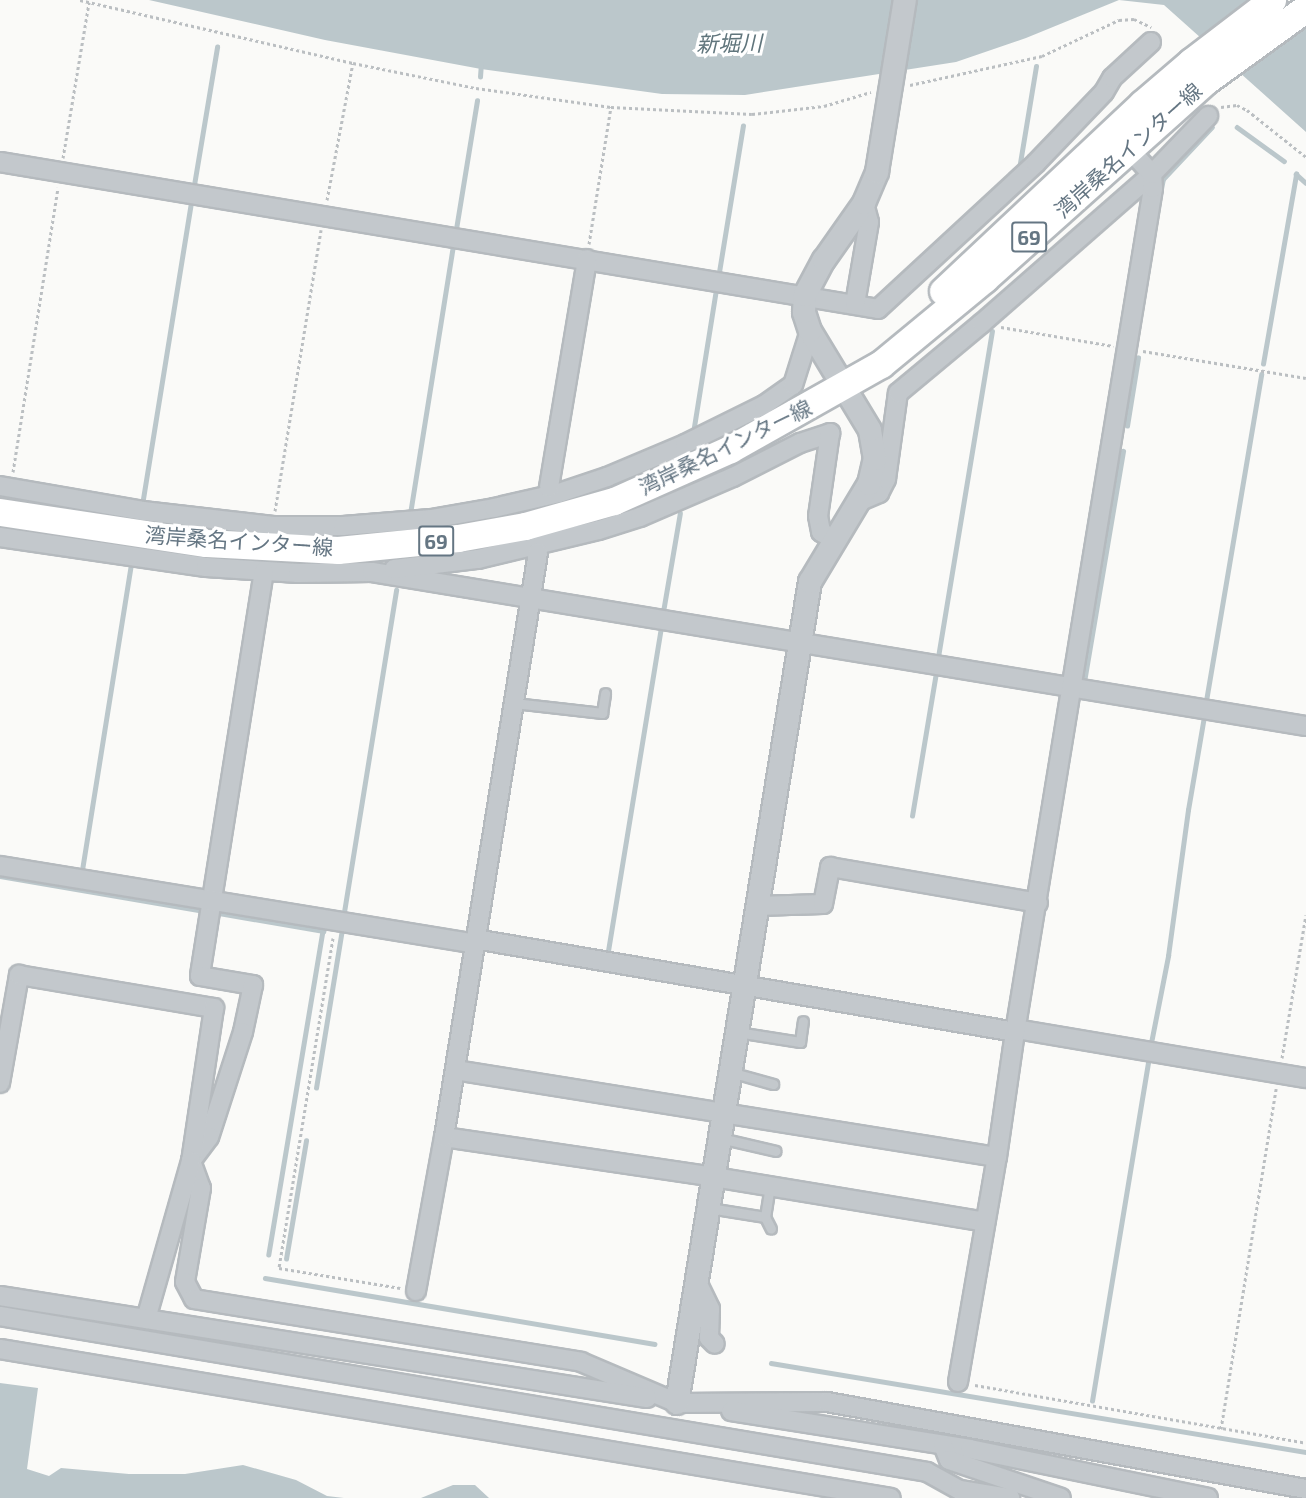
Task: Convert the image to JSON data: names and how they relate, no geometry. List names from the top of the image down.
{
  "streets": {
    "main road": ["湾岸桑名インター線", "69"]
  },
  "water": ["新堀川"]
}
